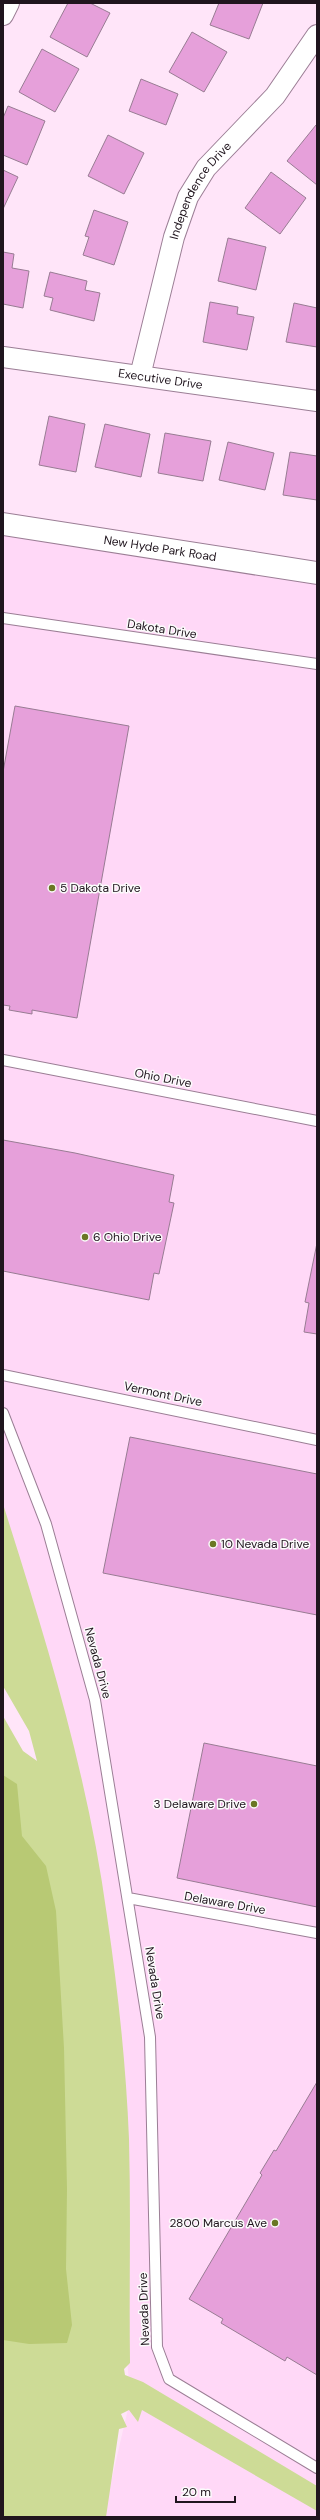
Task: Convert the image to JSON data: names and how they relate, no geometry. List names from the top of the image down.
{
  "streets": {
    "main road": ["New Hyde Park Road"],
    "street": ["Independence Drive", "Executive Drive"],
    "lane": [
      "Dakota Drive",
      "Ohio Drive",
      "Vermont Drive",
      "Nevada Drive",
      "Delaware Drive"
    ]
  },
  "crossings": [
    ["Independence Drive", "Executive Drive"],
    ["Nevada Drive", "Delaware Drive"]
  ],
  "places": [
    "5 Dakota Drive",
    "6 Ohio Drive",
    "10 Nevada Drive",
    "3 Delaware Drive",
    "2800 Marcus Ave"
  ],
  "scale_bar": "20 m"
}
